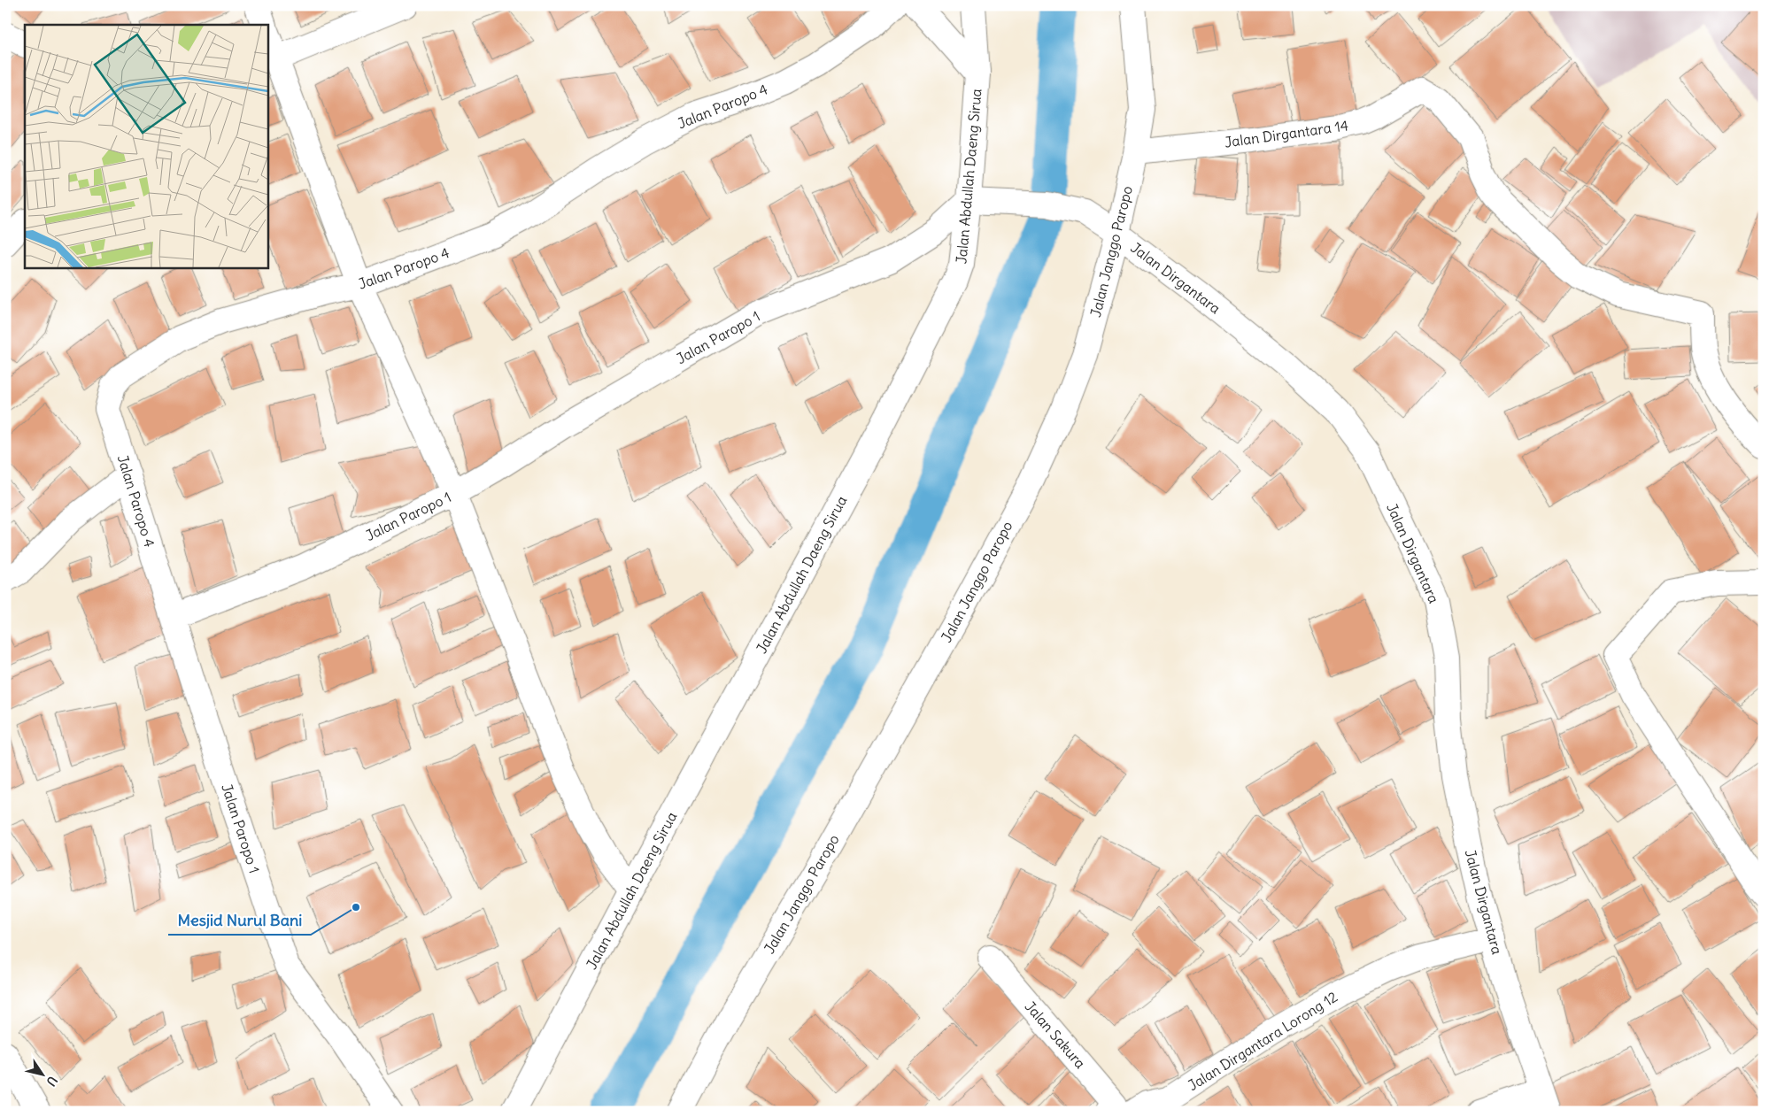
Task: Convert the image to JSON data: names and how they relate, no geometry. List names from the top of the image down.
{
  "streets": {
    "street": [
      "Jalan Paropo 4",
      "Jalan Dirgantara 14",
      "Jalan Abdullah Daeng Sirua",
      "Jalan Janggo Paropo",
      "Jalan Dirgantara",
      "Jalan Paropo 1",
      "Jalan Sakura",
      "Jalan Dirgantara Lorong 12"
    ]
  },
  "crossings": [
    ["Jalan Paropo 4", "Jalan Paropo 1"],
    ["Jalan Dirgantara 14", "Jalan Janggo Paropo"],
    ["Jalan Abdullah Daeng Sirua", "Jalan Paropo 1"],
    ["Jalan Janggo Paropo", "Jalan Dirgantara"],
    ["Jalan Dirgantara", "Jalan Dirgantara Lorong 12"],
    ["Jalan Sakura", "Jalan Dirgantara Lorong 12"]
  ],
  "places": ["Mesjid Nurul Bani"],
  "north": "bottom right"
}
